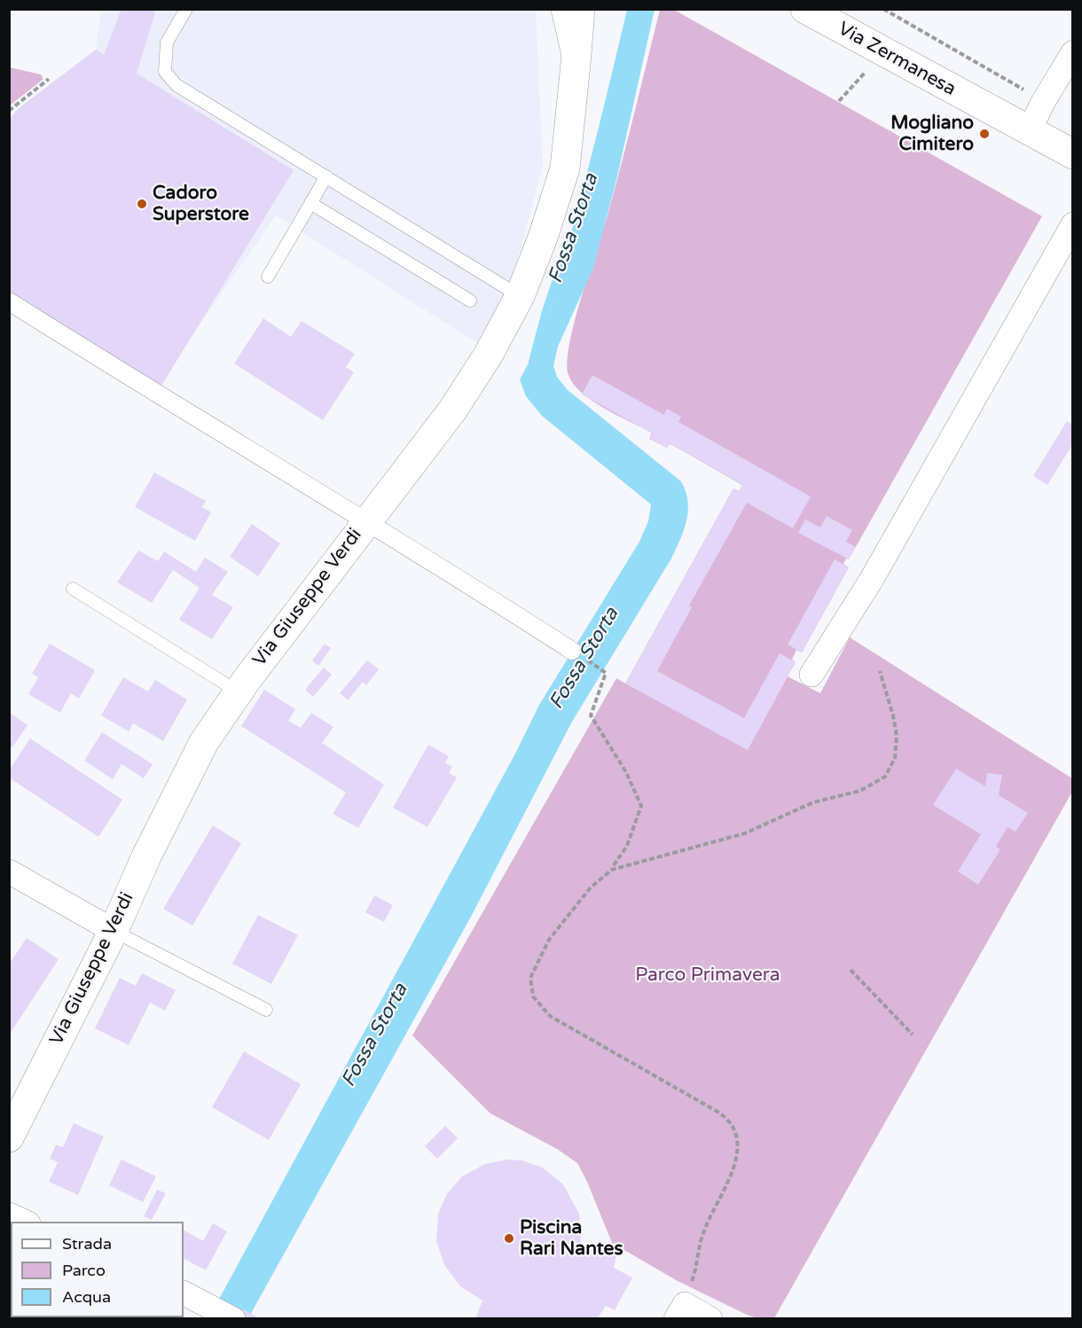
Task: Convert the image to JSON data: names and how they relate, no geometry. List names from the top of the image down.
{
  "streets": {
    "street": ["Via Zermanesa", "Via Giuseppe Verdi"]
  },
  "water": ["Fossa Storta"],
  "parks": ["Parco Primavera"],
  "places": ["Mogliano Cimitero", "Cadoro Superstore", "Piscina Rari Nantes"],
  "legend": ["Strada", "Parco", "Acqua"]
}
